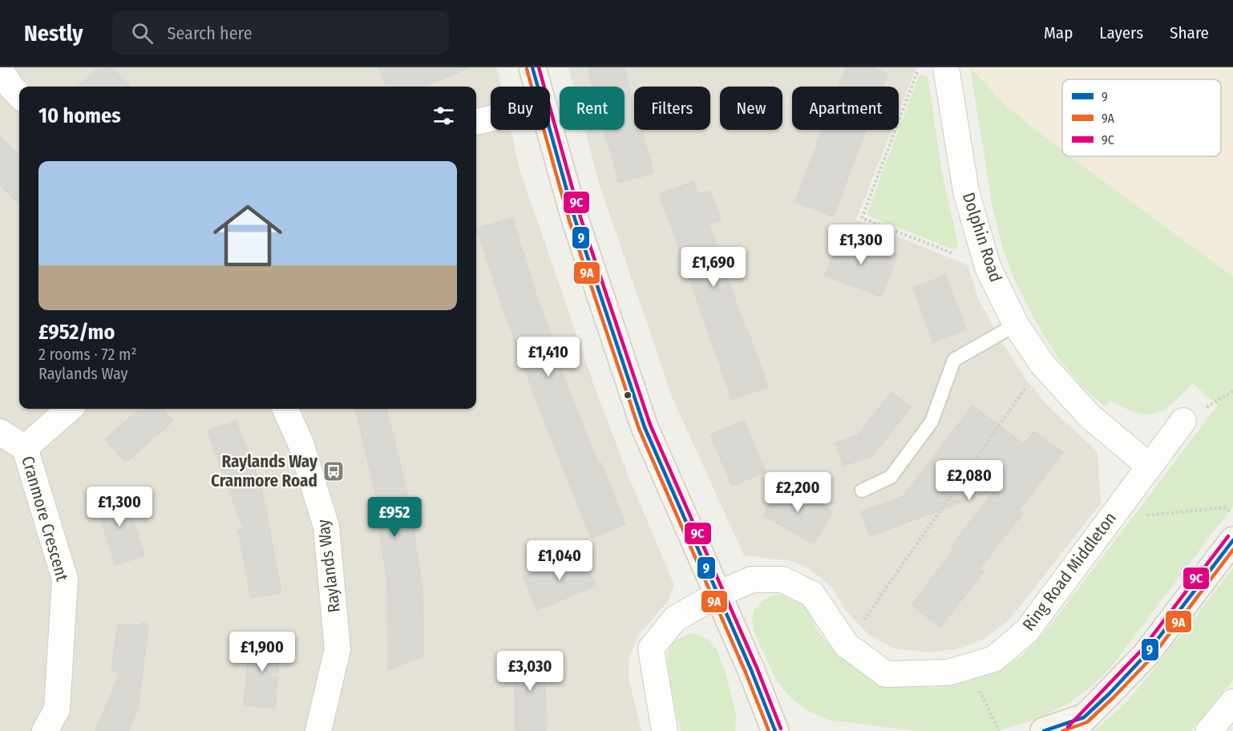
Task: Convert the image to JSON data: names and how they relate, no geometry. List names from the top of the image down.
{
  "streets": {
    "street": [
      "Dolphin Road",
      "Cranmore Crescent",
      "Raylands Way",
      "Ring Road Middleton"
    ]
  },
  "crossings": [
    ["Dolphin Road", "Ring Road Middleton"]
  ],
  "places": {
    "bus stop": ["Raylands Way Cranmore Road"]
  },
  "lines": ["transit line 9", "transit line 9C", "transit line 9A"],
  "legend": ["9", "9A", "9C"],
  "page": {
    "header": "Nestly",
    "search": "Search here",
    "nav": ["Map", "Layers", "Share"],
    "chip": [
      "Buy",
      "Rent",
      "Filters",
      "New",
      "Apartment"
    ],
    "heading": "10 homes",
    "list": [
      {
        "name": "£952/mo",
        "note": "2 rooms · 72 m² · Raylands Way"
      }
    ],
    "price": [
      "£1,300",
      "£1,690",
      "£1,410",
      "£2,080",
      "£2,200",
      "£1,300",
      "£952",
      "£1,040",
      "£1,900",
      "£3,030"
    ]
  }
}
